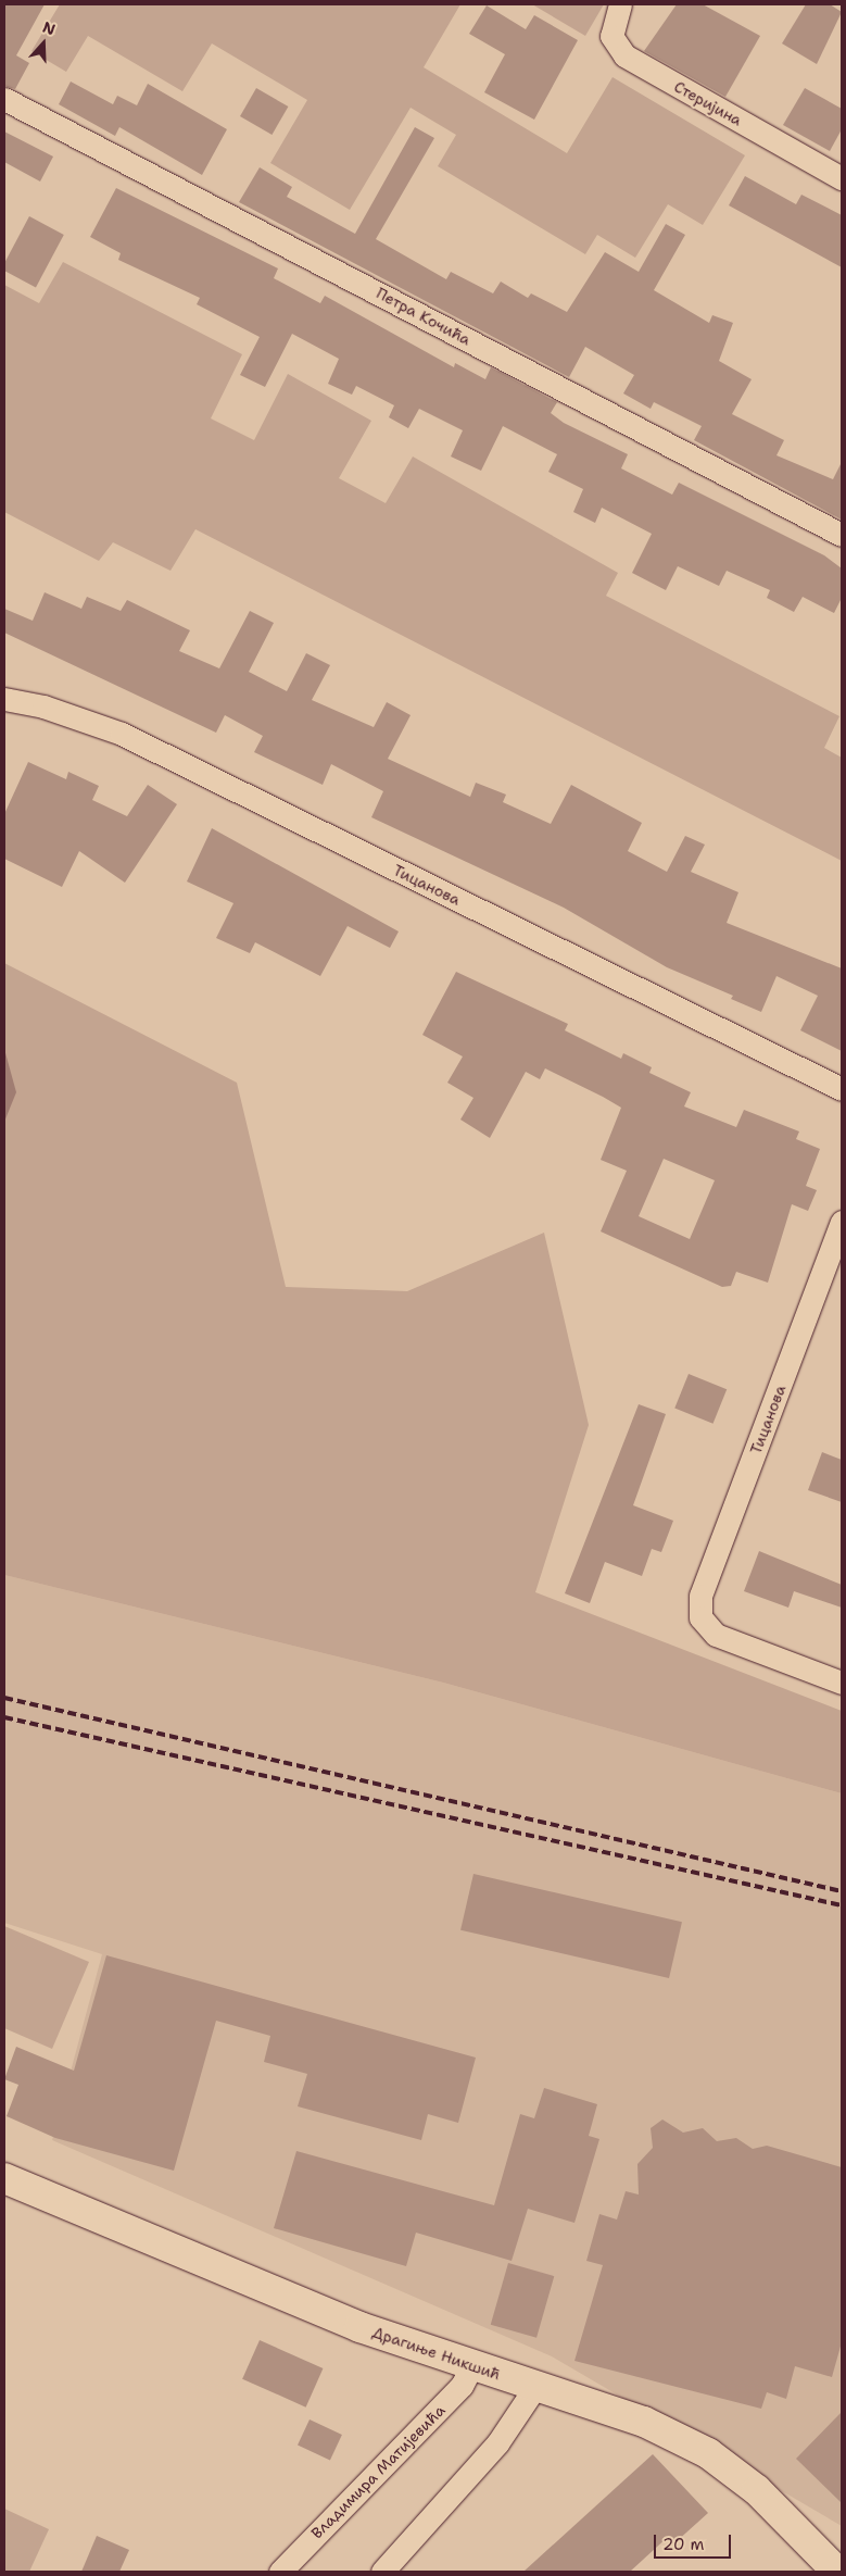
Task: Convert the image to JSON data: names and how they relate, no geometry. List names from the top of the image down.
{
  "streets": {
    "street": [
      "Стеријина",
      "Петра Кочића",
      "Тицанова",
      "Драгиње Никшић",
      "Владимира Матијевића"
    ]
  },
  "crossings": [
    ["Драгиње Никшић", "Владимира Матијевића"]
  ],
  "scale_bar": "20 m",
  "north": "top"
}
